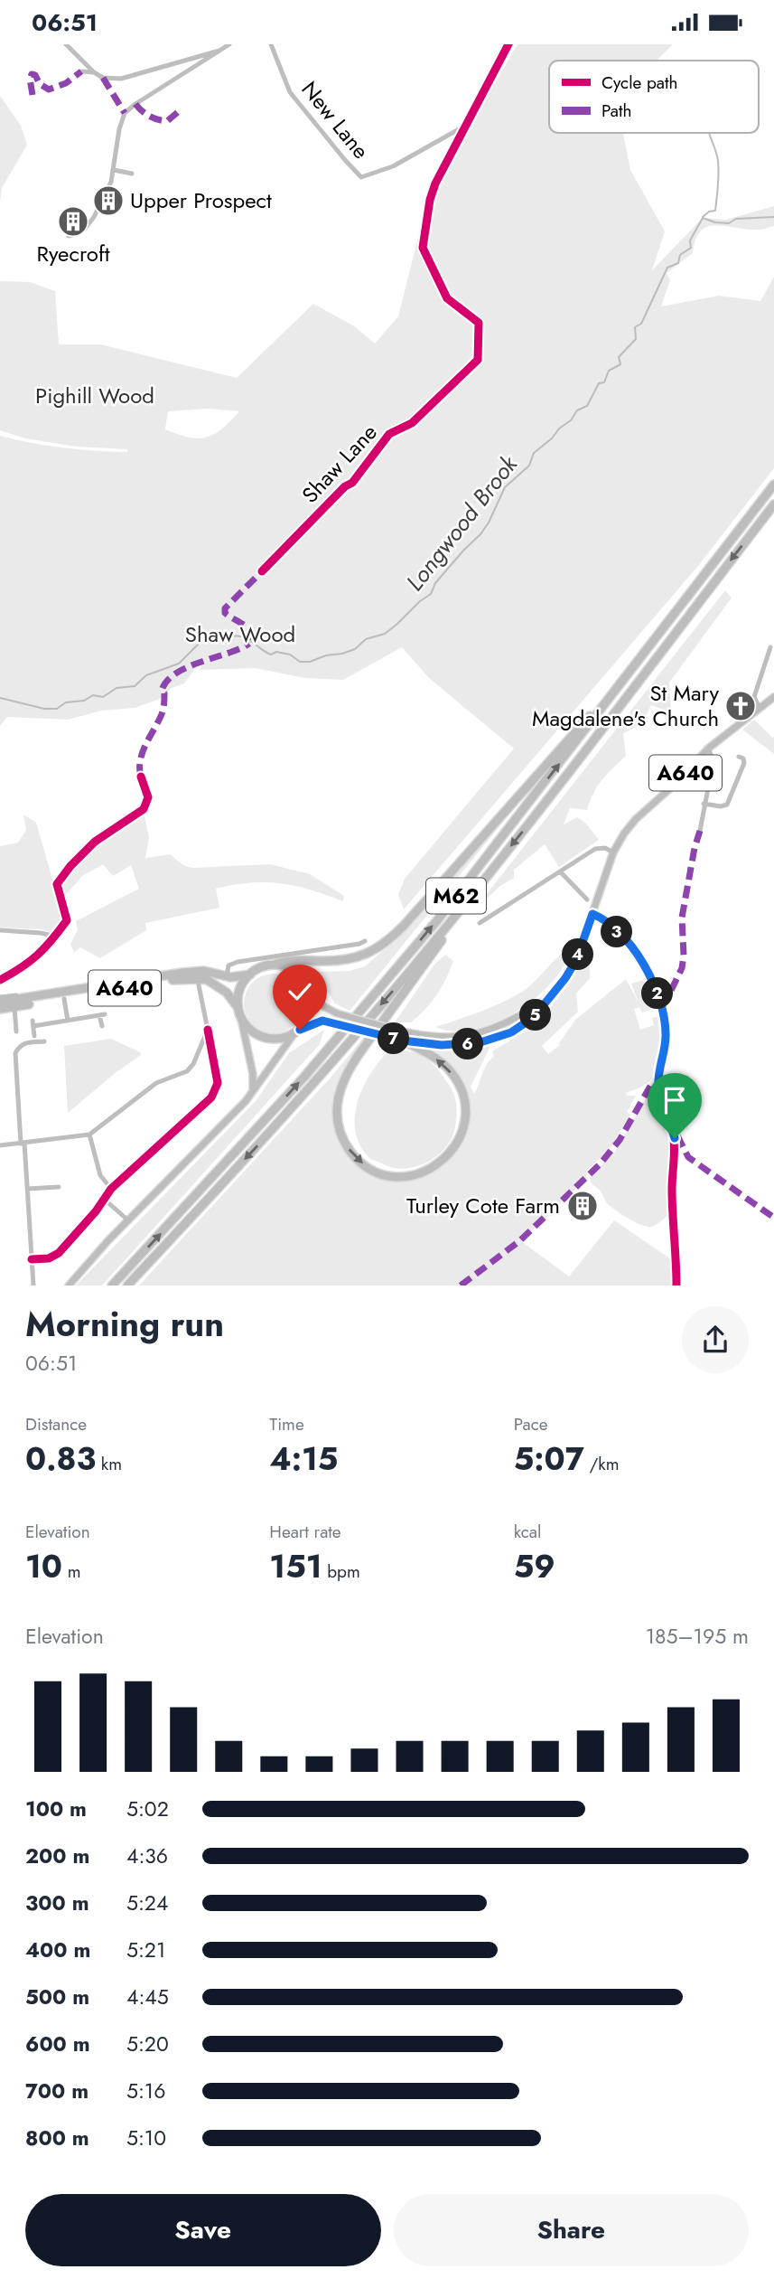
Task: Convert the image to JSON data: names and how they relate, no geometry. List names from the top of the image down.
{
  "streets": {
    "highway": ["A640", "M62"],
    "street": ["New Lane", "Shaw Lane"]
  },
  "crossings": [
    ["New Lane", "Shaw Lane"]
  ],
  "water": ["Longwood Brook"],
  "parks": ["Pighill Wood", "Shaw Wood"],
  "places": {
    "building": ["Upper Prospect", "Ryecroft", "Turley Cote Farm"],
    "church": ["St Mary Magdalene's Church"]
  },
  "legend": ["Cycle path", "Path"],
  "page": {
    "status": "06:51",
    "pins": [
      "3",
      "4",
      "2",
      "5",
      "7",
      "6"
    ],
    "heading": ["Morning run", "06:51"],
    "stats": [
      ["Distance", "0.83 km"],
      ["Time", "4:15"],
      ["Pace", "5:07 /km"],
      ["Elevation", "10 m"],
      ["Heart rate", "151 bpm"],
      ["kcal", "59"]
    ],
    "chart": ["Elevation", "185–195 m"],
    "list": [
      {
        "name": "100 m",
        "note": "5:02"
      },
      {
        "name": "200 m",
        "note": "4:36"
      },
      {
        "name": "300 m",
        "note": "5:24"
      },
      {
        "name": "400 m",
        "note": "5:21"
      },
      {
        "name": "500 m",
        "note": "4:45"
      },
      {
        "name": "600 m",
        "note": "5:20"
      },
      {
        "name": "700 m",
        "note": "5:16"
      },
      {
        "name": "800 m",
        "note": "5:10"
      }
    ],
    "buttons": ["Save", "Share"]
  }
}
